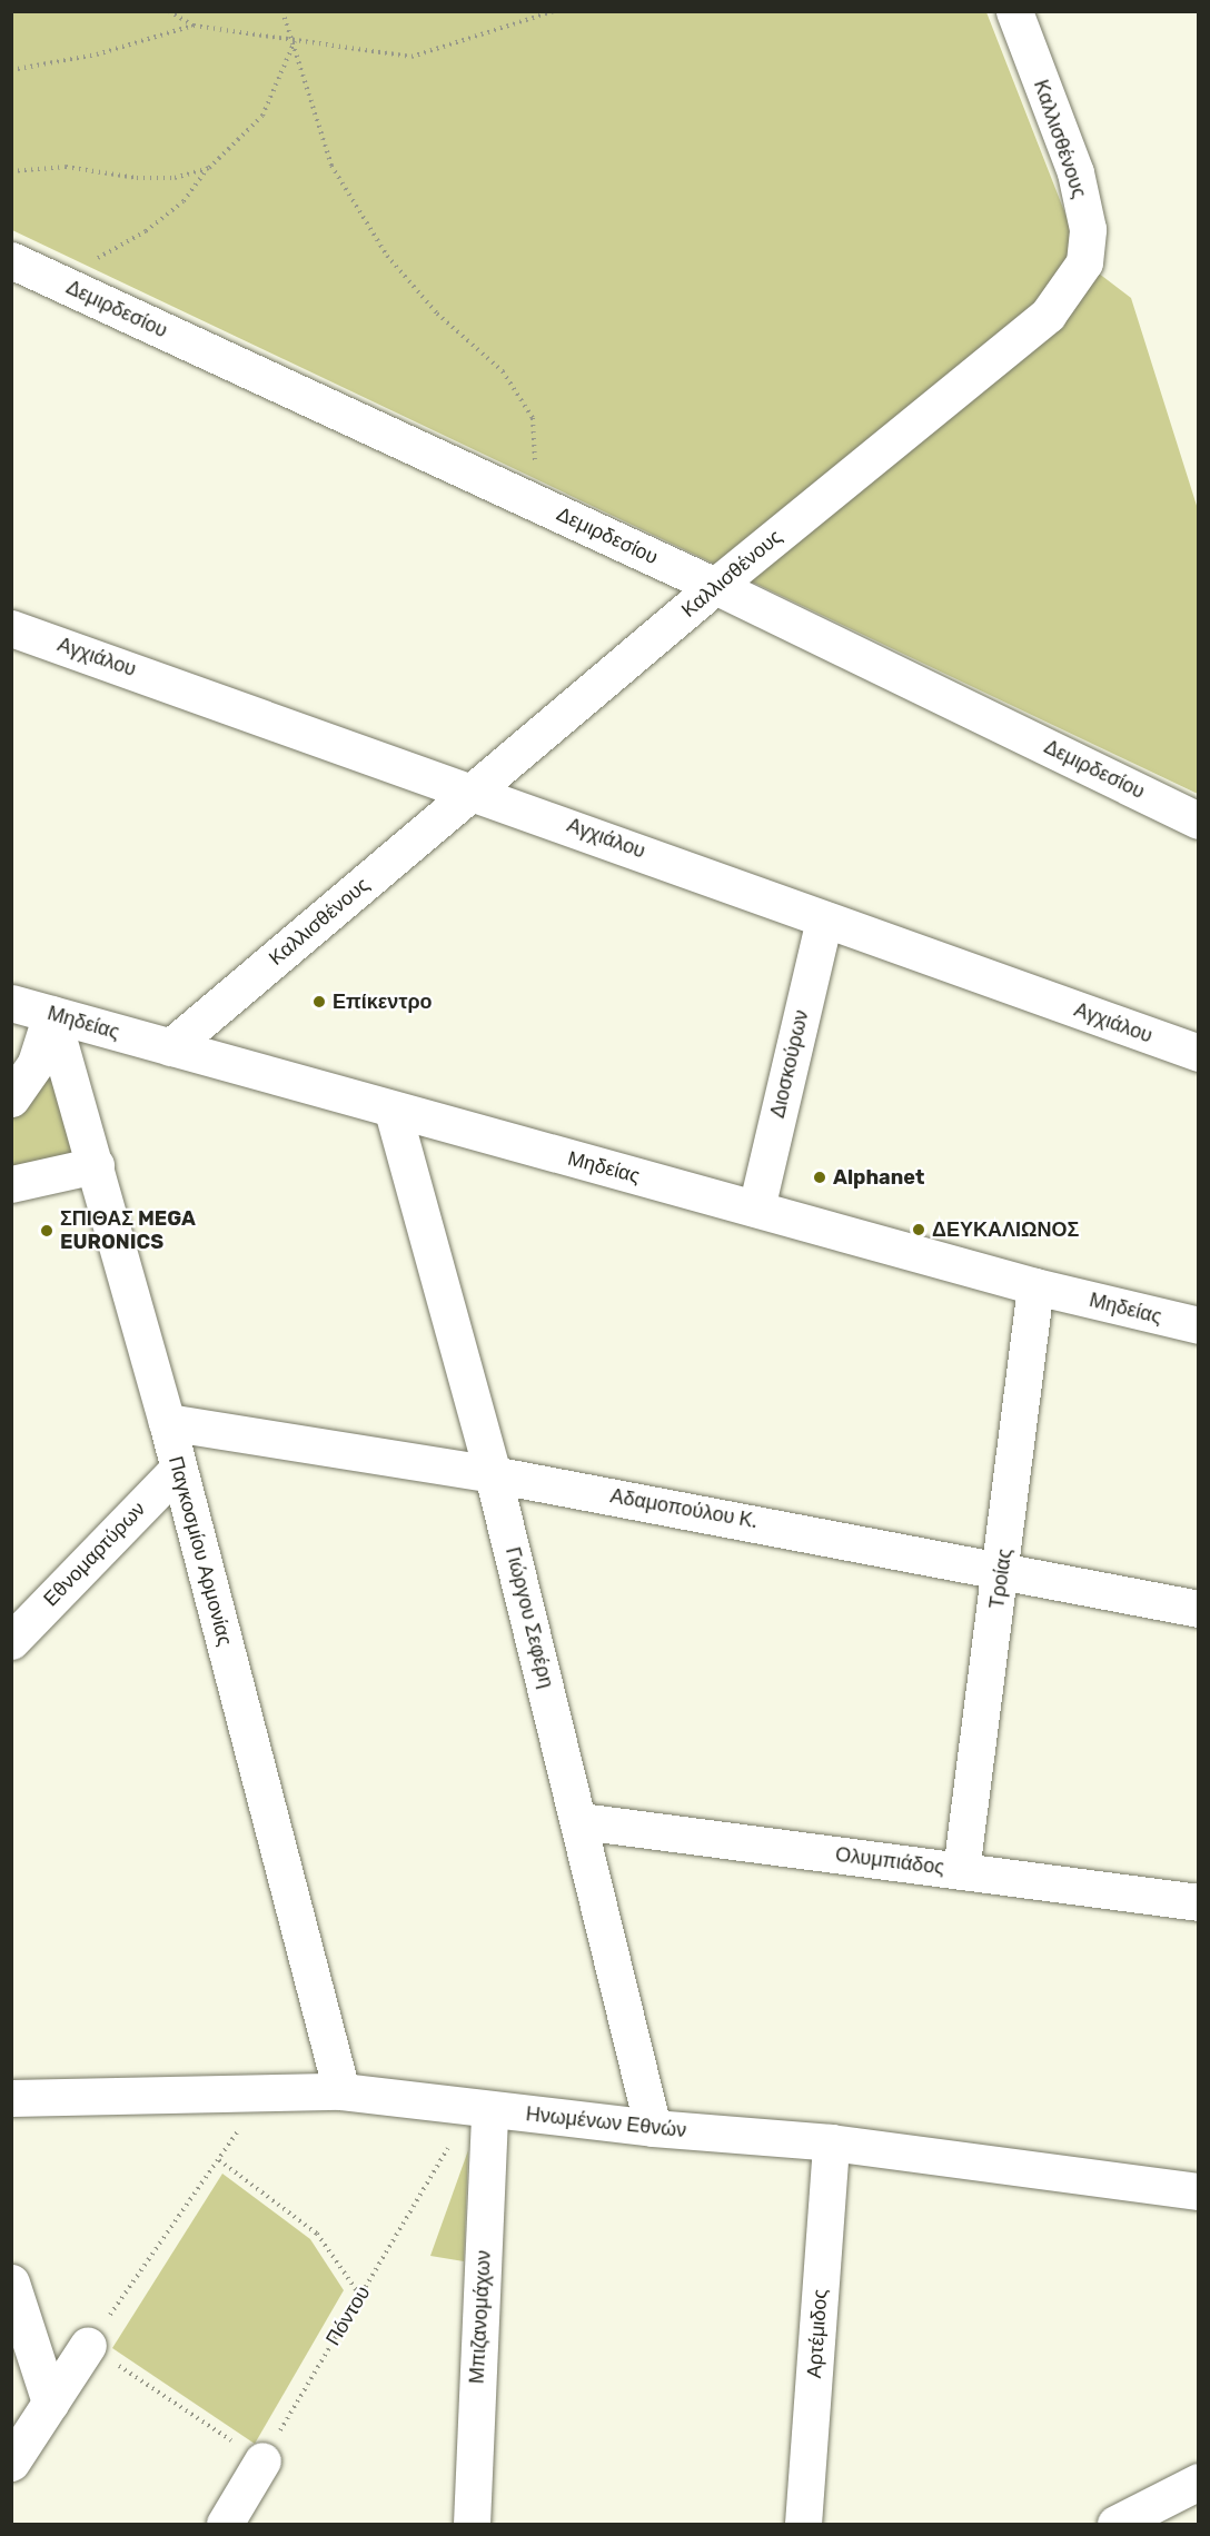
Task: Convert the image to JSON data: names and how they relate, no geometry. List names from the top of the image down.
{
  "streets": {
    "street": [
      "Καλλισθένους",
      "Δεμιρδεσίου",
      "Αγχιάλου",
      "Μηδείας",
      "Διοσκούρων",
      "Αδαμοπούλου Κ.",
      "Παγκοσμίου Αρμονίας",
      "Εθνομαρτύρων",
      "Τροίας",
      "Γιώργου Σεφέρη",
      "Ολυμπιάδος",
      "Ηνωμένων Εθνών",
      "Μπιζανομάχων",
      "Αρτέμιδος"
    ],
    "path": ["Πόντου"]
  },
  "crossings": [
    ["Καλλισθένους", "Δεμιρδεσίου"],
    ["Καλλισθένους", "Αγχιάλου"],
    ["Καλλισθένους", "Μηδείας"],
    ["Αγχιάλου", "Διοσκούρων"],
    ["Μηδείας", "Διοσκούρων"],
    ["Μηδείας", "Παγκοσμίου Αρμονίας"],
    ["Μηδείας", "Τροίας"],
    ["Μηδείας", "Γιώργου Σεφέρη"],
    ["Αδαμοπούλου Κ.", "Παγκοσμίου Αρμονίας"],
    ["Αδαμοπούλου Κ.", "Τροίας"],
    ["Αδαμοπούλου Κ.", "Γιώργου Σεφέρη"],
    ["Παγκοσμίου Αρμονίας", "Εθνομαρτύρων"],
    ["Παγκοσμίου Αρμονίας", "Ηνωμένων Εθνών"],
    ["Τροίας", "Ολυμπιάδος"],
    ["Γιώργου Σεφέρη", "Ολυμπιάδος"],
    ["Γιώργου Σεφέρη", "Ηνωμένων Εθνών"],
    ["Ηνωμένων Εθνών", "Πόντου"],
    ["Ηνωμένων Εθνών", "Μπιζανομάχων"],
    ["Ηνωμένων Εθνών", "Αρτέμιδος"],
    ["Πόντου", "Μπιζανομάχων"]
  ],
  "places": [
    "Επίκεντρο",
    "Alphanet",
    "ΔΕΥΚΑΛΙΩΝΟΣ",
    "ΣΠΙΘΑΣ MEGA EURONICS"
  ]
}
